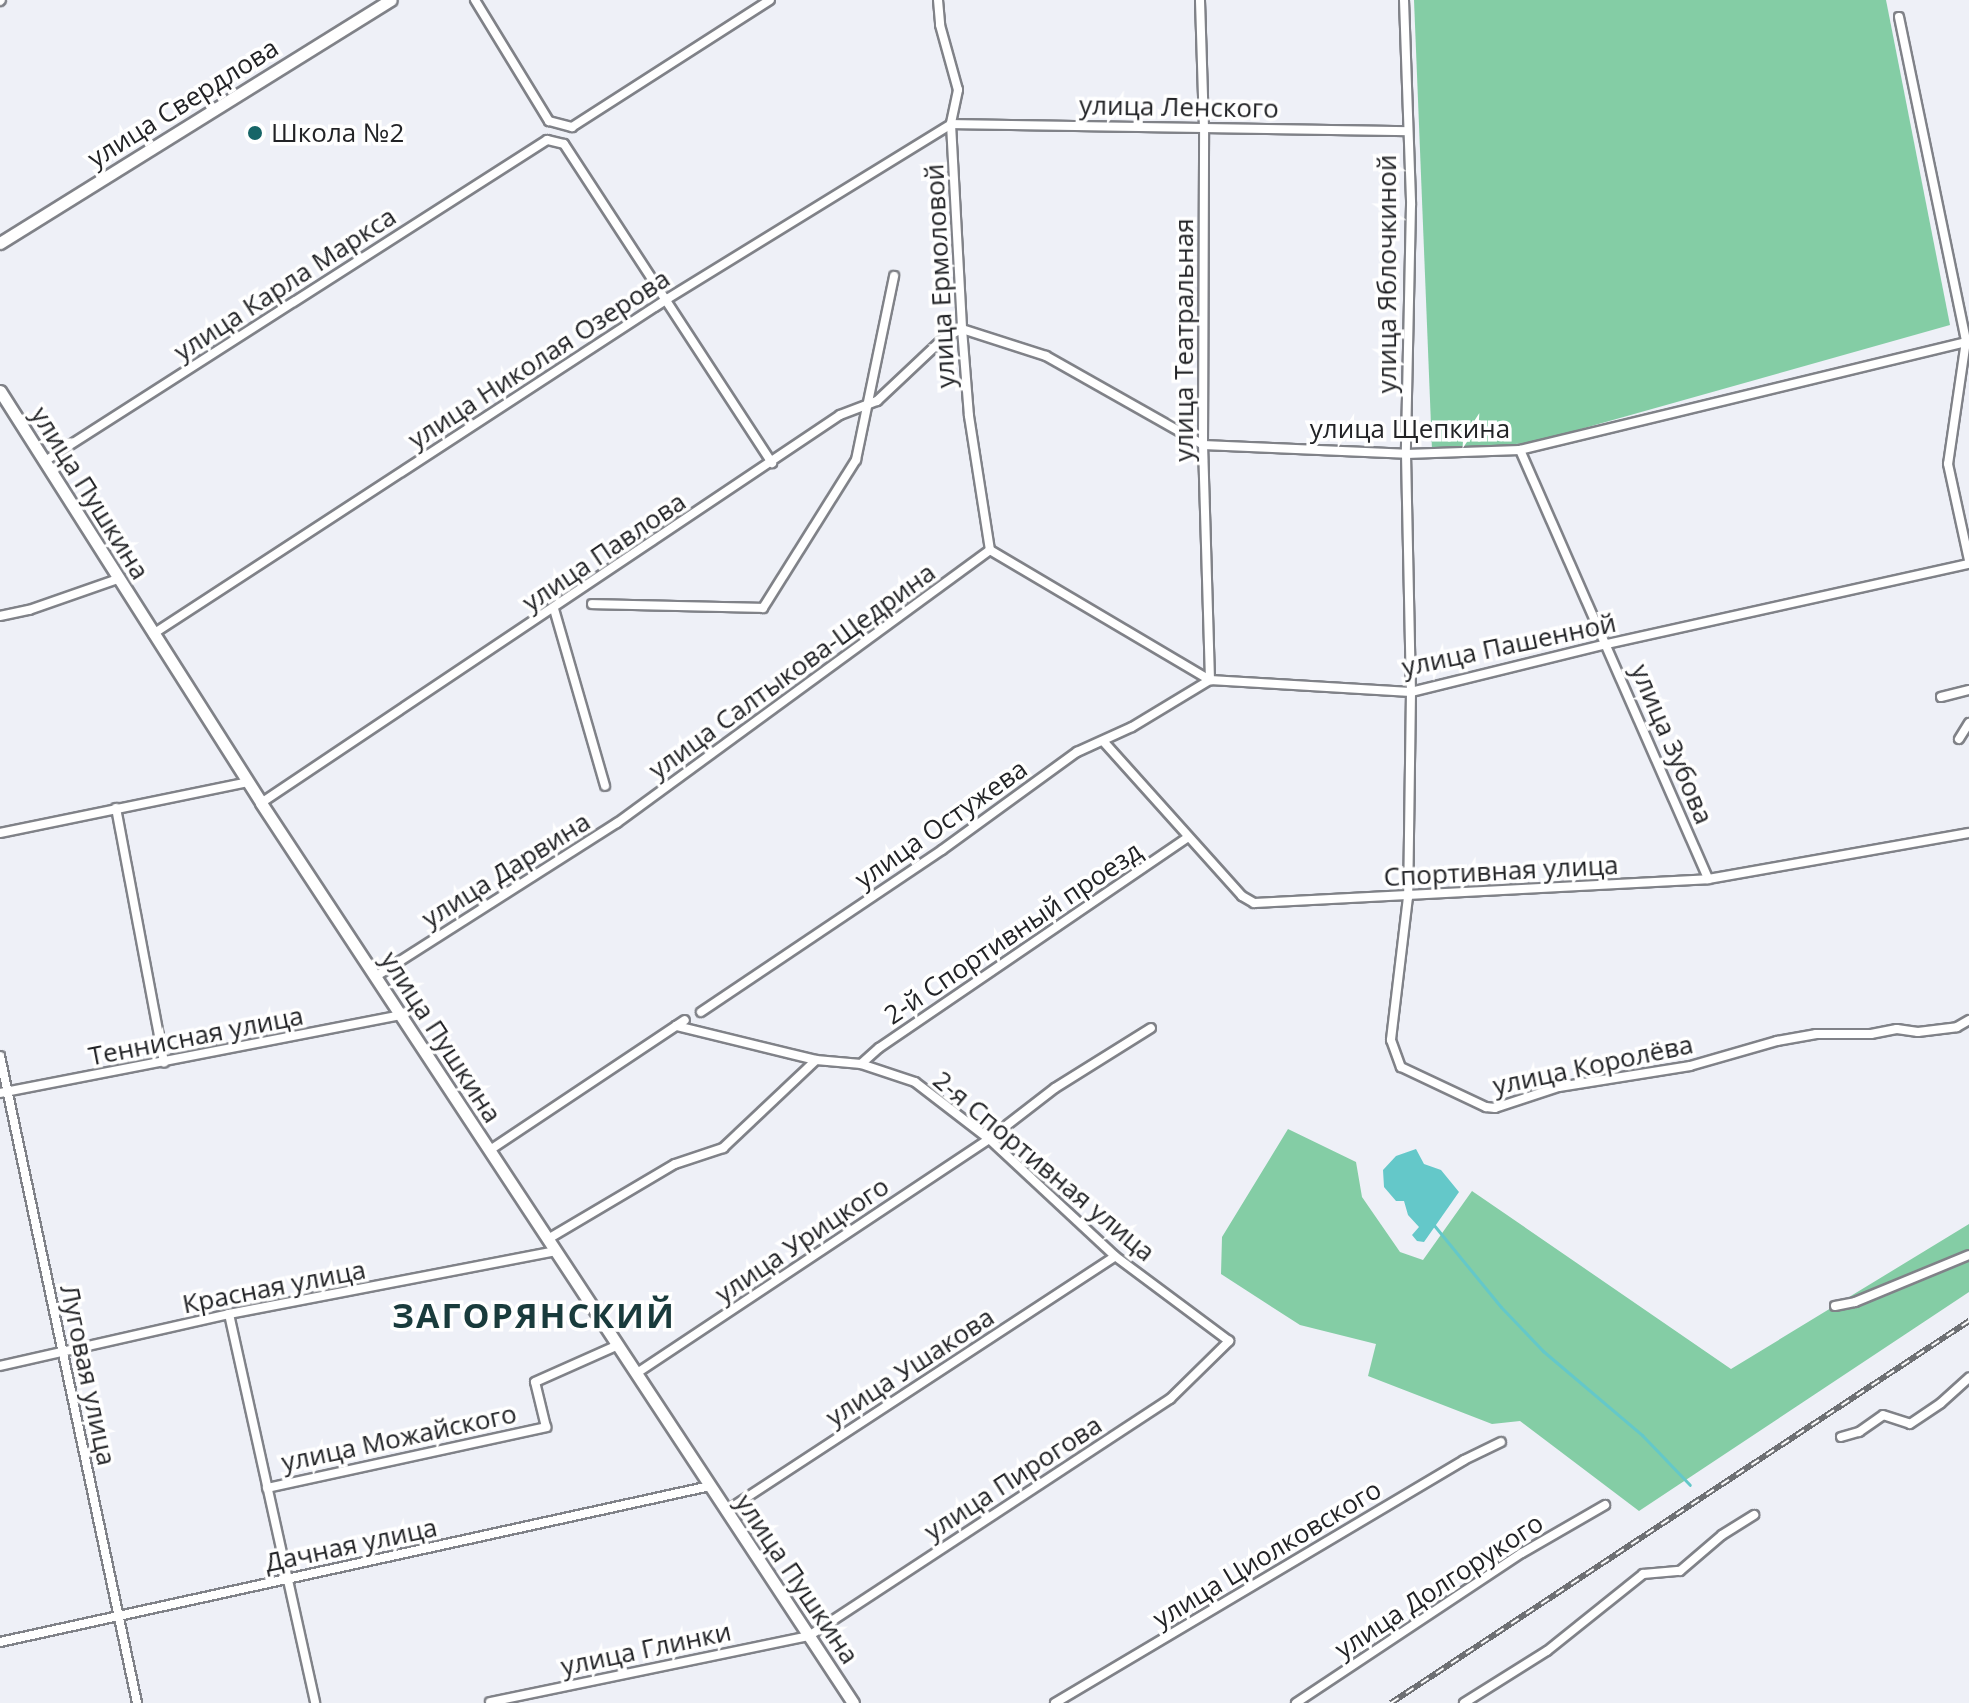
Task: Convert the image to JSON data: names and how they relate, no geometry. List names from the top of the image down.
{
  "streets": {
    "main road": ["улица Свердлова", "улица Пушкина"],
    "street": [
      "улица Ленского",
      "улица Яблочкиной",
      "улица Ермоловой",
      "улица Карла Маркса",
      "улица Театральная",
      "улица Николая Озерова",
      "улица Щепкина",
      "улица Павлова",
      "улица Пашенной",
      "улица Салтыкова-Щедрина",
      "улица Зубова",
      "улица Остужева",
      "улица Дарвина",
      "Спортивная улица",
      "2-й Спортивный проезд",
      "Теннисная улица",
      "улица Королёва",
      "2-я Спортивная улица",
      "улица Урицкого",
      "Красная улица",
      "улица Ушакова",
      "Луговая улица",
      "улица Можайского",
      "улица Пирогова",
      "Дачная улица",
      "улица Циолковского",
      "улица Долгорукого",
      "улица Глинки"
    ]
  },
  "crossings": [
    ["улица Ленского", "улица Яблочкиной"],
    ["улица Ленского", "улица Ермоловой"],
    ["улица Ленского", "улица Театральная"],
    ["улица Ленского", "улица Николая Озерова"],
    ["улица Яблочкиной", "улица Щепкина"],
    ["улица Яблочкиной", "улица Пашенной"],
    ["улица Яблочкиной", "улица Королёва"],
    ["улица Ермоловой", "улица Николая Озерова"],
    ["улица Ермоловой", "улица Щепкина"],
    ["улица Ермоловой", "улица Павлова"],
    ["улица Ермоловой", "улица Пашенной"],
    ["улица Ермоловой", "улица Салтыкова-Щедрина"],
    ["улица Карла Маркса", "улица Николая Озерова"],
    ["улица Карла Маркса", "улица Пушкина"],
    ["улица Театральная", "улица Щепкина"],
    ["улица Театральная", "улица Пашенной"],
    ["улица Театральная", "улица Остужева"],
    ["улица Николая Озерова", "улица Пушкина"],
    ["улица Щепкина", "улица Павлова"],
    ["улица Щепкина", "улица Зубова"],
    ["улица Пушкина", "улица Павлова"],
    ["улица Пушкина", "улица Дарвина"],
    ["улица Пушкина", "Теннисная улица"],
    ["улица Пушкина", "улица Урицкого"],
    ["улица Пушкина", "Красная улица"],
    ["улица Пушкина", "улица Ушакова"],
    ["улица Пушкина", "улица Можайского"],
    ["улица Пушкина", "улица Пирогова"],
    ["улица Пушкина", "Дачная улица"],
    ["улица Пушкина", "улица Глинки"],
    ["улица Пашенной", "улица Салтыкова-Щедрина"],
    ["улица Пашенной", "улица Зубова"],
    ["улица Пашенной", "улица Остужева"],
    ["улица Пашенной", "улица Королёва"],
    ["улица Салтыкова-Щедрина", "улица Дарвина"],
    ["улица Зубова", "Спортивная улица"],
    ["улица Остужева", "Спортивная улица"],
    ["Спортивная улица", "2-й Спортивный проезд"],
    ["Спортивная улица", "улица Королёва"],
    ["2-й Спортивный проезд", "2-я Спортивная улица"],
    ["Теннисная улица", "Луговая улица"],
    ["2-я Спортивная улица", "улица Урицкого"],
    ["2-я Спортивная улица", "улица Ушакова"],
    ["2-я Спортивная улица", "улица Пирогова"],
    ["Красная улица", "Луговая улица"],
    ["Луговая улица", "Дачная улица"],
    ["улица Пирогова", "улица Глинки"]
  ],
  "districts": ["ЗАГОРЯНСКИЙ"],
  "places": ["Школа №2"]
}
